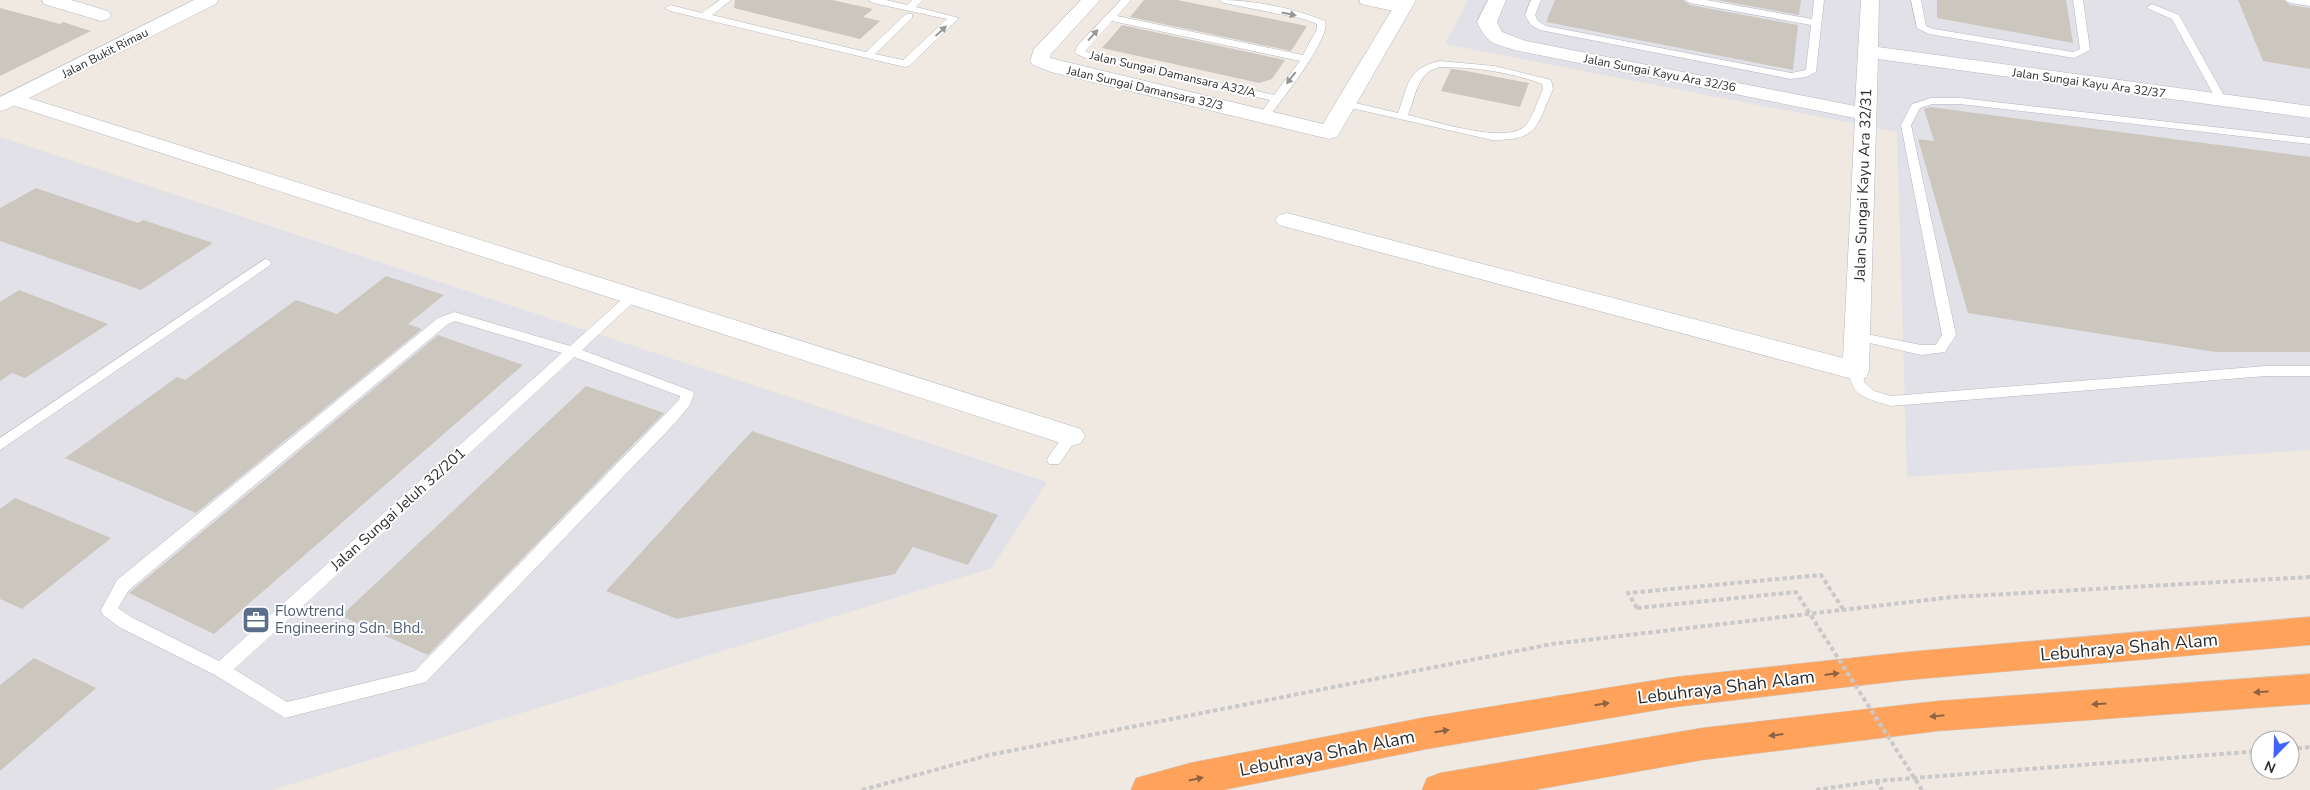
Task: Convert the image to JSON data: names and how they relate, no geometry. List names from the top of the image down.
{
  "streets": {
    "highway": ["Lebuhraya Shah Alam"],
    "street": [
      "Jalan Bukit Rimau",
      "Jalan Sungai Kayu Ara 32/36",
      "Jalan Sungai Kayu Ara 32/37",
      "Jalan Sungai Damansara 32/3",
      "Jalan Sungai Kayu Ara 32/31"
    ],
    "lane": ["Jalan Sungai Damansara A32/A", "Jalan Sungai Jeluh 32/201"]
  },
  "crossings": [
    ["Jalan Sungai Kayu Ara 32/36", "Jalan Sungai Kayu Ara 32/31"],
    ["Jalan Sungai Kayu Ara 32/37", "Jalan Sungai Kayu Ara 32/31"]
  ],
  "places": {
    "office": ["Flowtrend Engineering Sdn. Bhd."]
  },
  "north": "bottom left"
}
